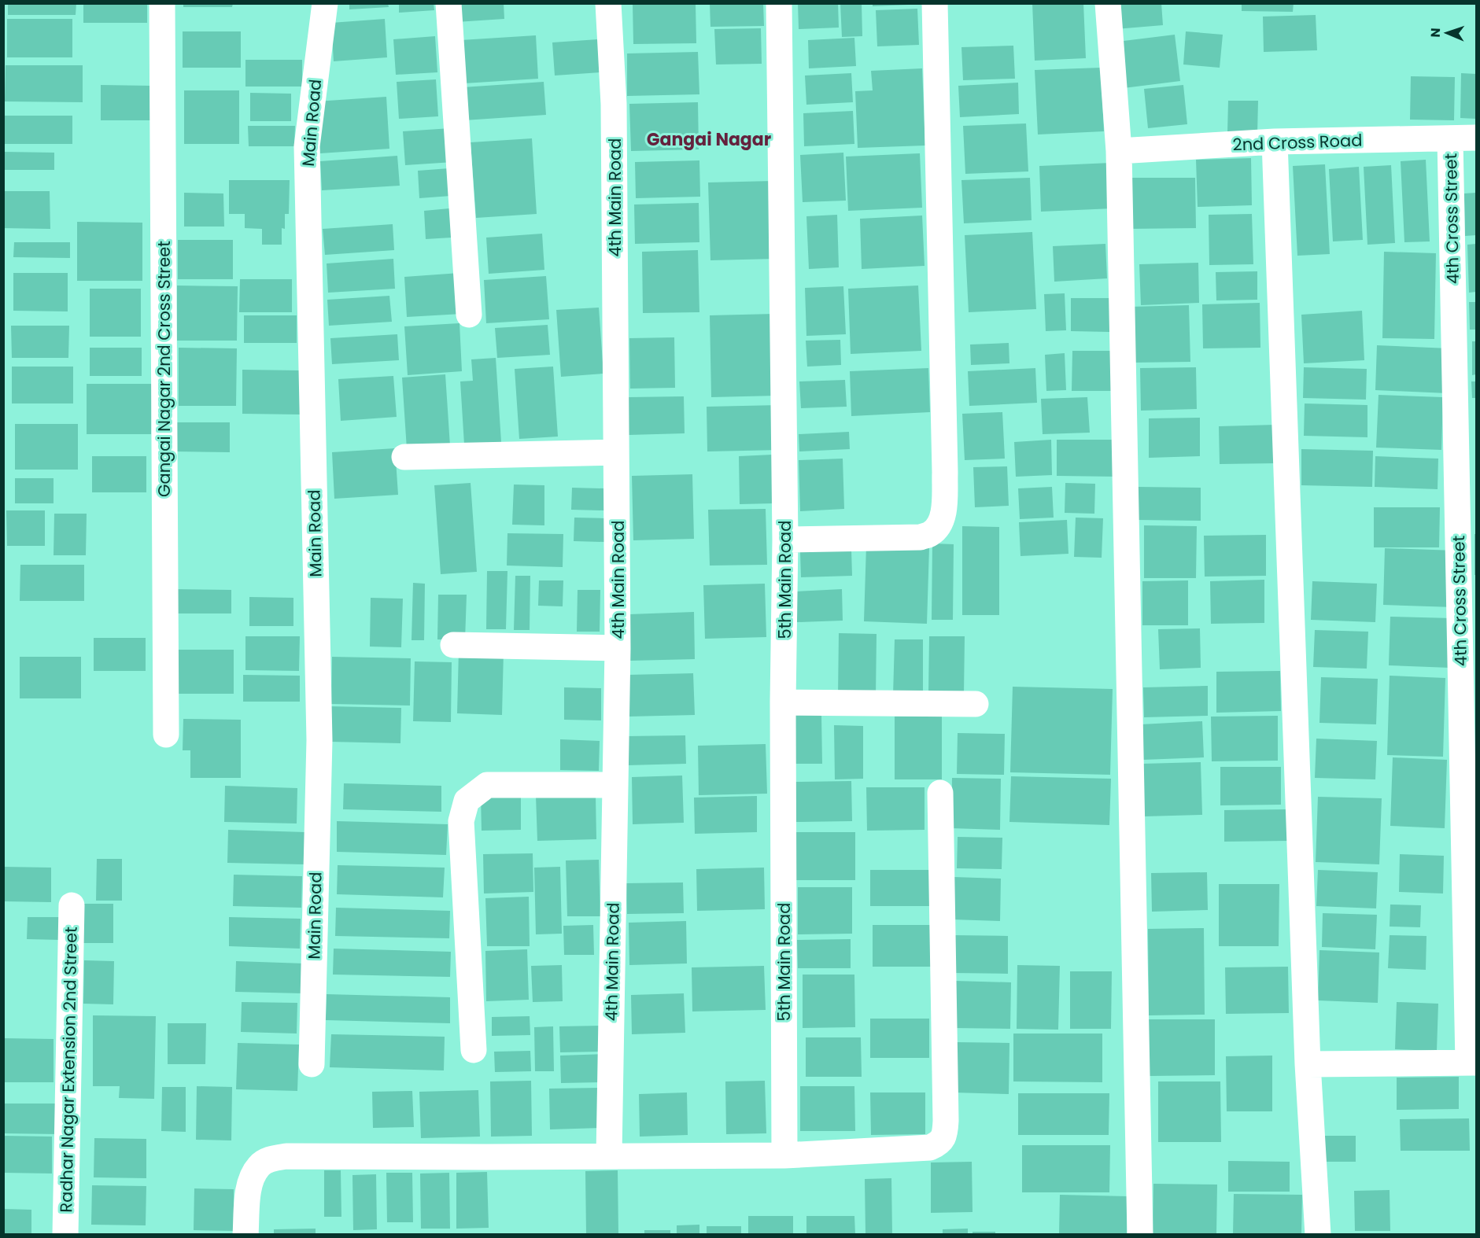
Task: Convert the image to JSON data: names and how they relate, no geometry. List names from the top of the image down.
{
  "streets": {
    "street": [
      "Main Road",
      "2nd Cross Road",
      "4th Main Road",
      "4th Cross Street",
      "Gangai Nagar 2nd Cross Street",
      "5th Main Road",
      "Radhar Nagar Extension 2nd Street"
    ]
  },
  "crossings": [
    ["2nd Cross Road", "4th Cross Street"]
  ],
  "districts": ["Gangai Nagar"],
  "north": "left"
}
